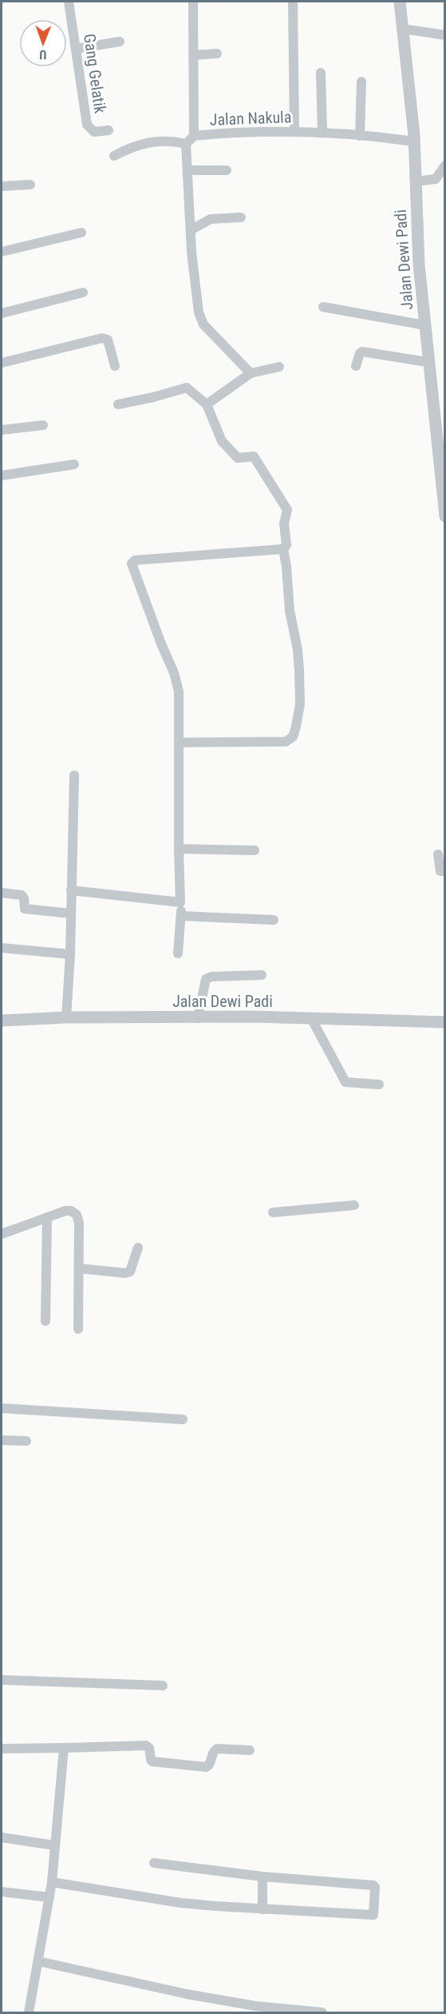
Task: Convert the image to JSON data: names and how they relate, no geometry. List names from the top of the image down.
{
  "streets": {
    "street": ["Gang Gelatik", "Jalan Nakula", "Jalan Dewi Padi"]
  },
  "crossings": [
    ["Jalan Nakula", "Jalan Dewi Padi"]
  ],
  "north": "bottom"
}
